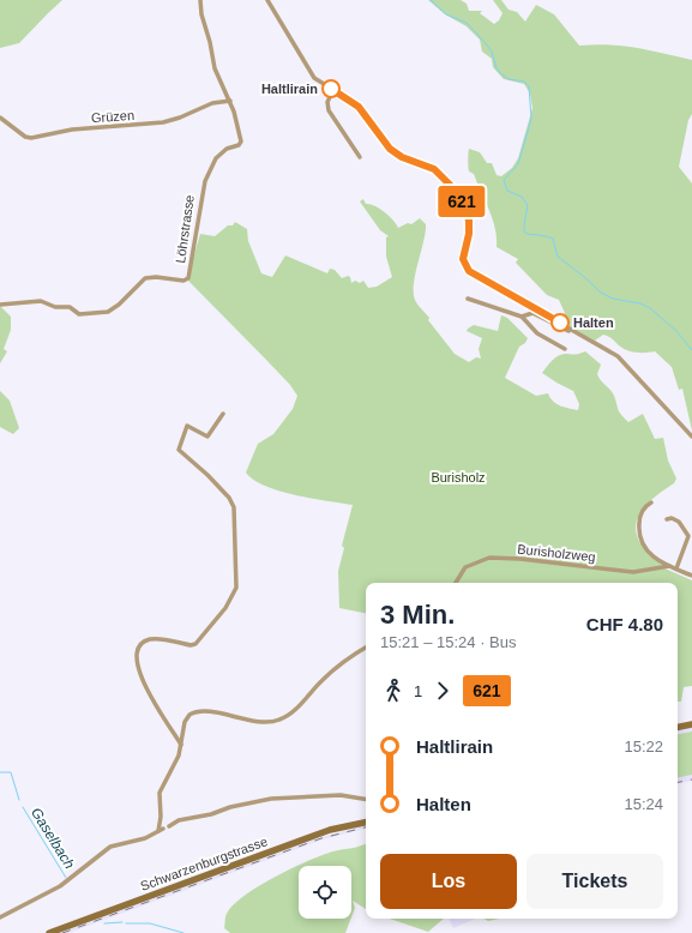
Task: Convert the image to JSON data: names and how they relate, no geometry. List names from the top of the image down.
{
  "streets": {
    "main road": ["Schwarzenburgstrasse"],
    "street": ["Grüzen", "Löhrstrasse", "Burisholzweg"]
  },
  "crossings": [
    ["Grüzen", "Löhrstrasse"]
  ],
  "water": ["Gaselbach"],
  "parks": ["Burisholz"],
  "places": ["Haltlirain", "Halten"],
  "lines": ["bus line 621"],
  "page": {
    "on_map": "621",
    "heading": ["3 Min.", "15:21 – 15:24 · Bus", "CHF 4.80"],
    "legs": ["1", "621"],
    "list": [
      {
        "name": "Haltlirain",
        "value": "15:22"
      },
      {
        "name": "Halten",
        "value": "15:24"
      }
    ],
    "buttons": ["Los", "Tickets"]
  }
}
